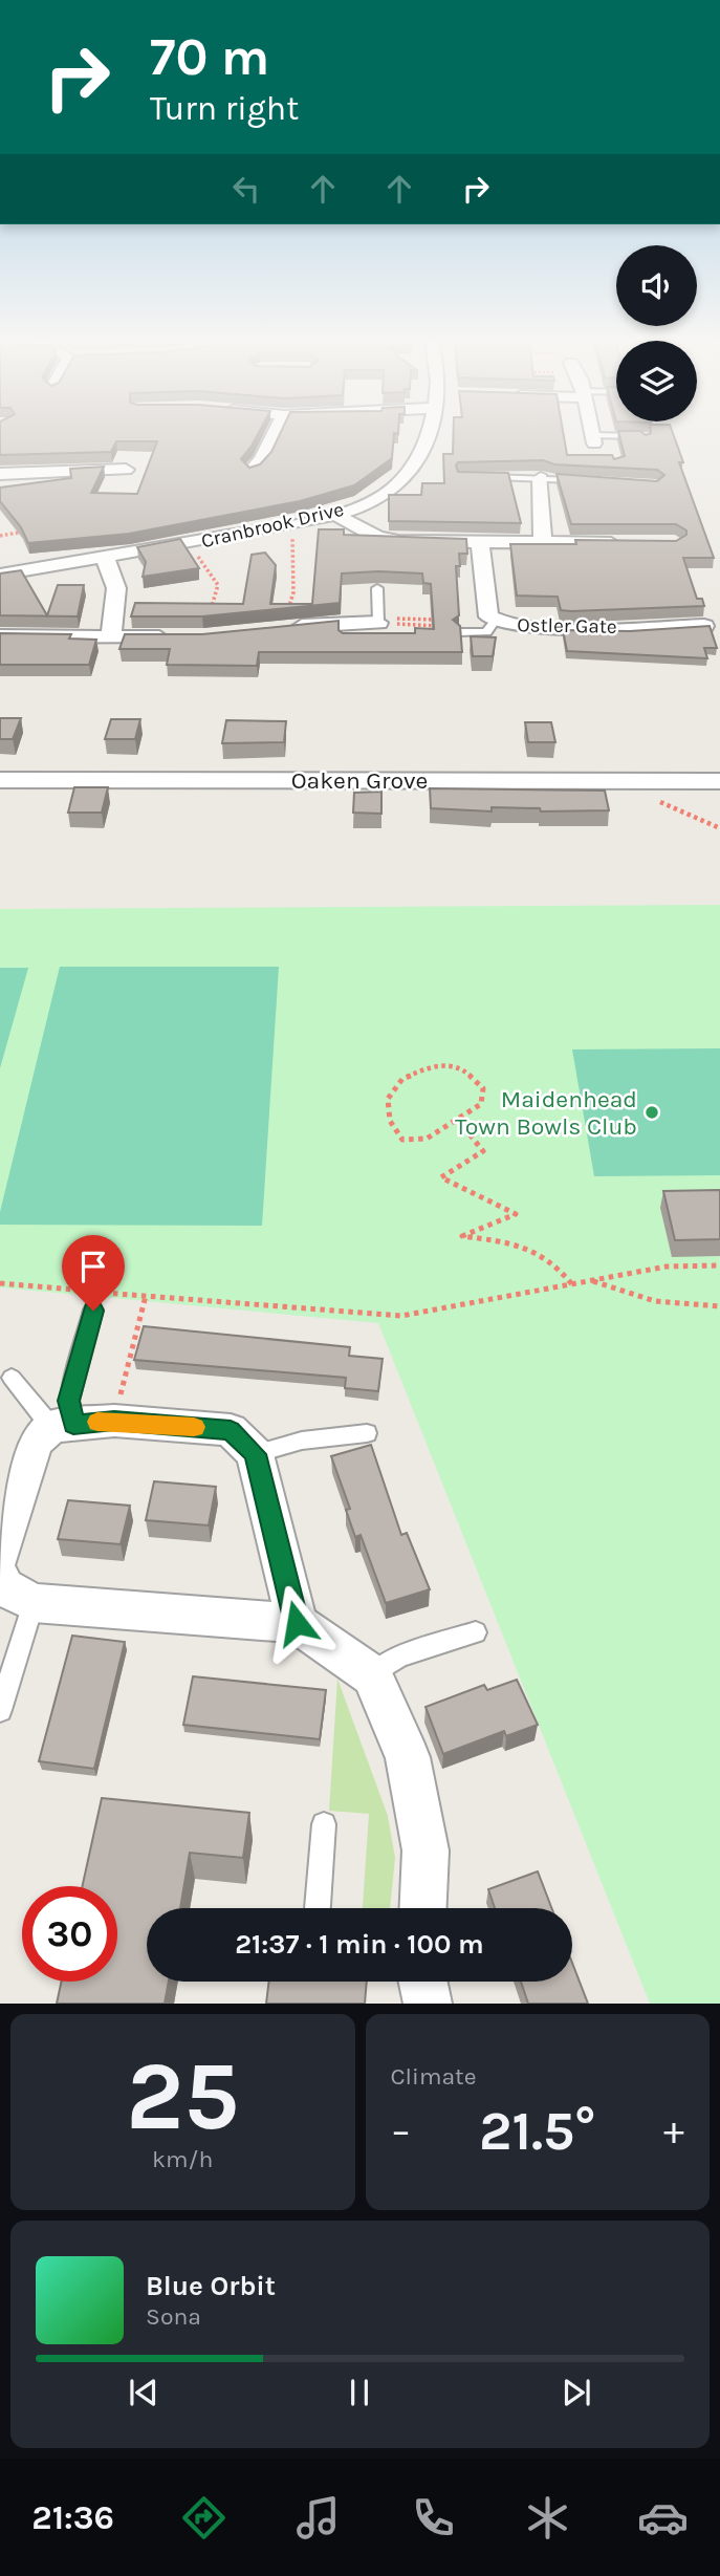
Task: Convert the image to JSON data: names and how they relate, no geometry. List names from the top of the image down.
{
  "streets": {
    "street": ["Cranbrook Drive", "Ostler Gate", "Oaken Grove"]
  },
  "places": ["Maidenhead Town Bowls Club"],
  "page": {
    "turn": ["70 m", "Turn right"],
    "limit": "30",
    "trip": "21:37 · 1 min · 100 m",
    "tile": [
      ["25", "km/h"],
      "Climate"
    ],
    "heat": ["−", "21.5°", "+"],
    "song": ["Blue Orbit", "Sona"],
    "tabs": "21:36"
  }
}
